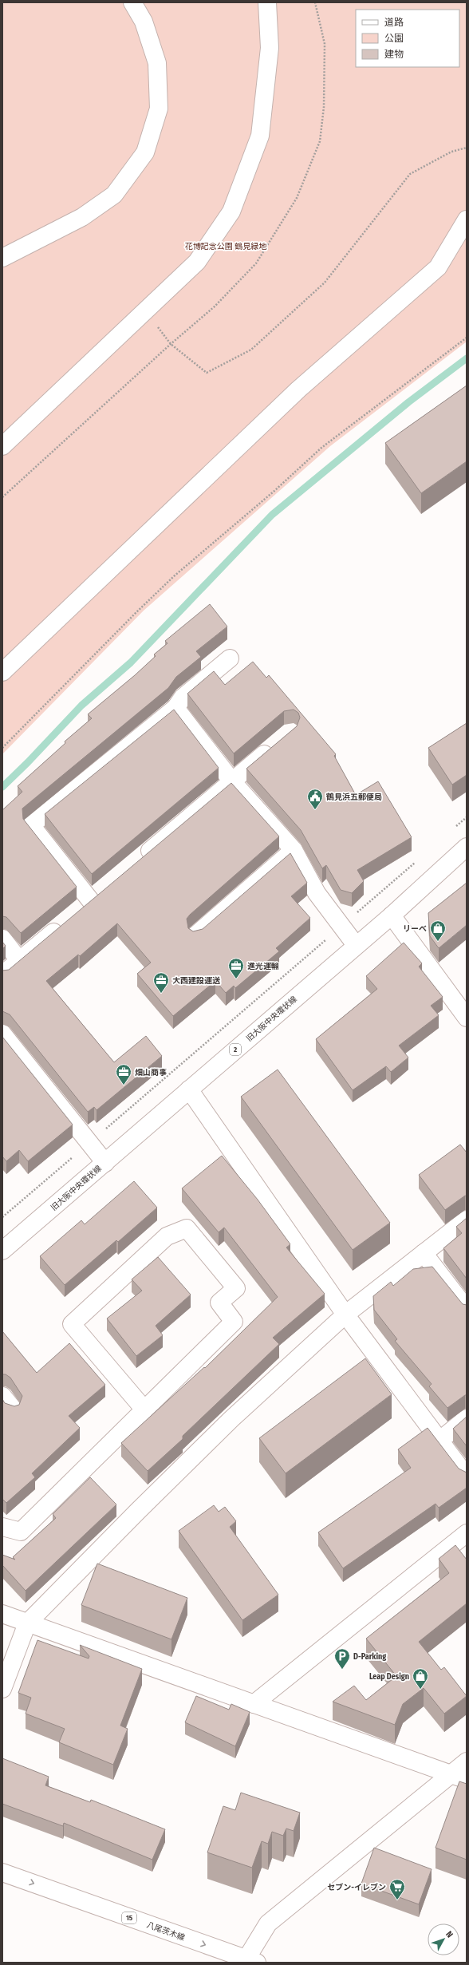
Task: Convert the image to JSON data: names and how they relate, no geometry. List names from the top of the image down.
{
  "streets": {
    "street": [
      "旧大阪中央環状線",
      "2",
      "15",
      "八尾茨木線"
    ]
  },
  "one_way": ["八尾茨木線"],
  "parks": ["花博記念公園 鶴見緑地"],
  "places": {
    "public building": ["鶴見浜五郵便局"],
    "shop": ["リーベ", "Leap Design"],
    "office": ["進光運輸", "大西建設運送", "畑山商事"],
    "parking": ["D-Parking"],
    "supermarket": ["セブン-イレブン"]
  },
  "legend": ["道路", "公園", "建物"],
  "north": "top right"
}
